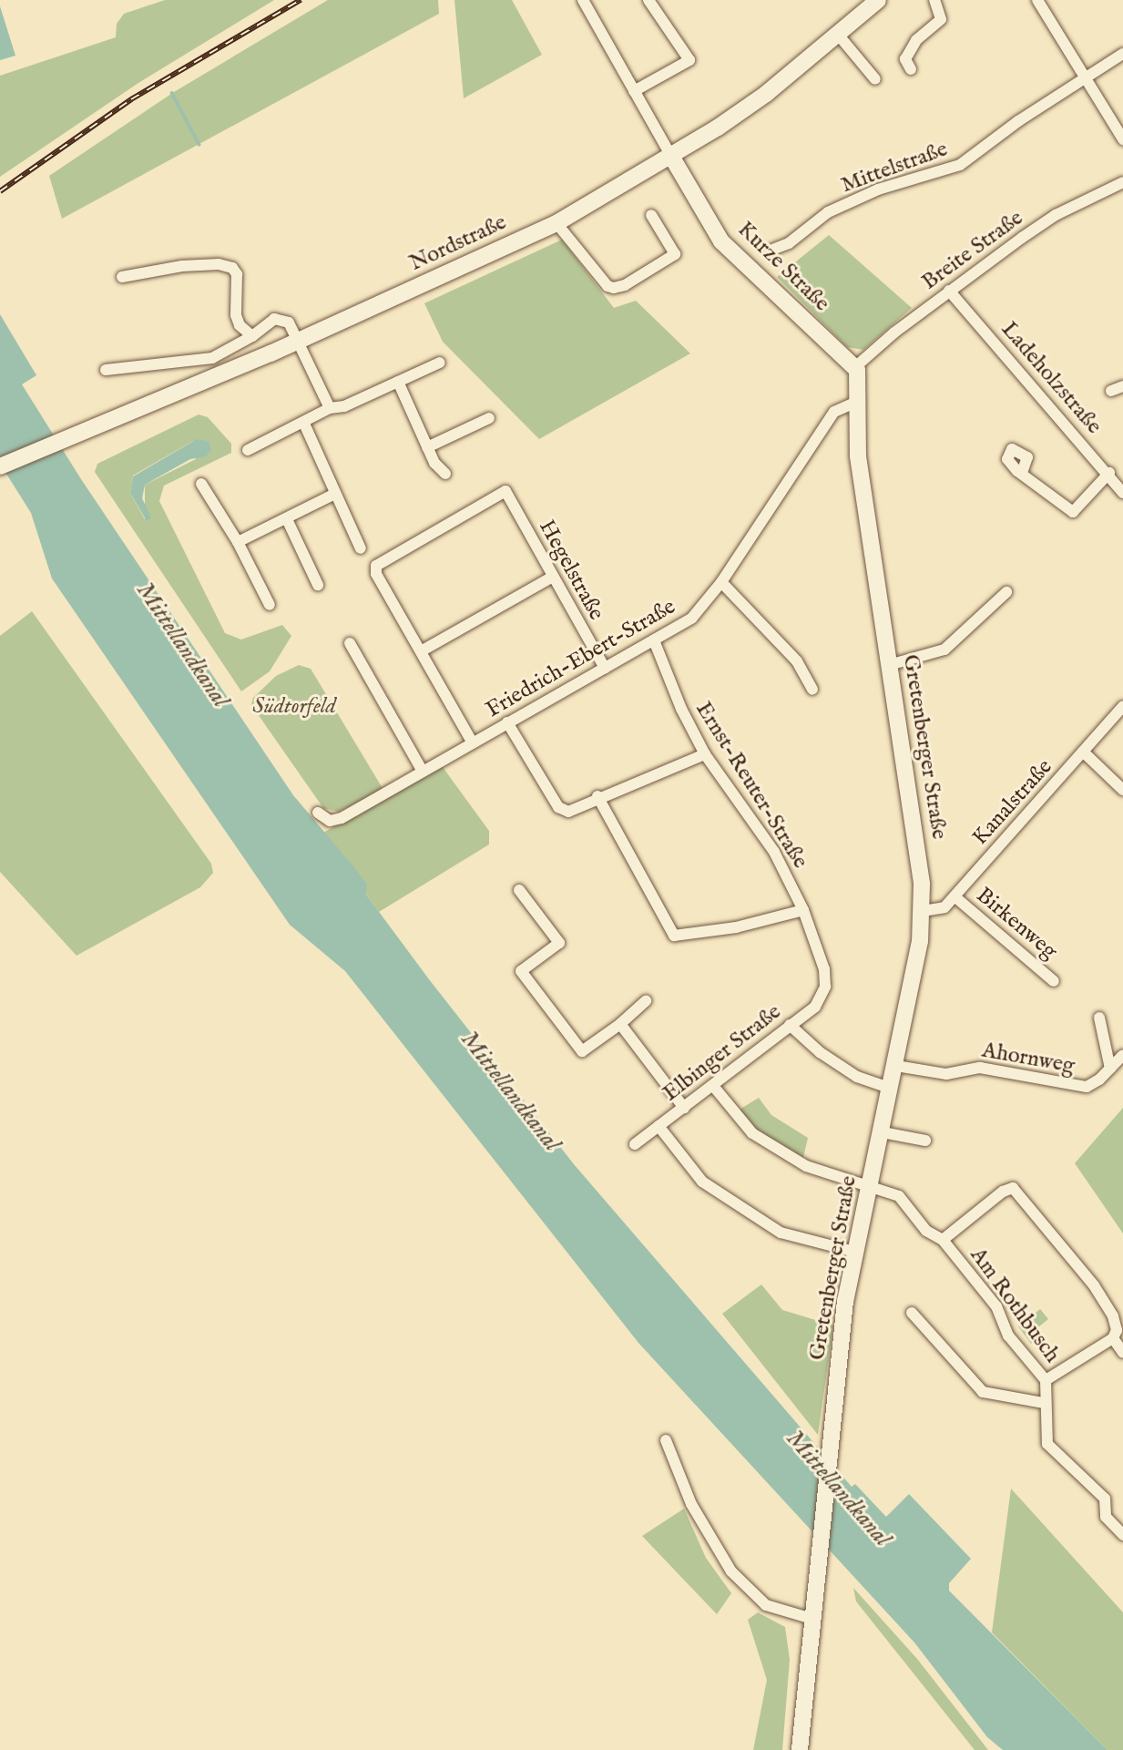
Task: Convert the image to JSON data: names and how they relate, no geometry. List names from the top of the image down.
{
  "streets": {
    "main road": ["Nordstraße", "Kurze Straße", "Gretenberger Straße"],
    "street": [
      "Mittelstraße",
      "Breite Straße",
      "Ladeholzstraße",
      "Hegelstraße",
      "Friedrich-Ebert-Straße",
      "Ernst-Reuter-Straße",
      "Kanalstraße",
      "Birkenweg",
      "Elbinger Straße",
      "Ahornweg",
      "Am Rothbusch"
    ]
  },
  "crossings": [
    ["Nordstraße", "Kurze Straße"],
    ["Breite Straße", "Kurze Straße"],
    ["Breite Straße", "Ladeholzstraße"],
    ["Breite Straße", "Gretenberger Straße"],
    ["Kurze Straße", "Gretenberger Straße"],
    ["Hegelstraße", "Friedrich-Ebert-Straße"],
    ["Friedrich-Ebert-Straße", "Gretenberger Straße"],
    ["Friedrich-Ebert-Straße", "Ernst-Reuter-Straße"],
    ["Gretenberger Straße", "Kanalstraße"],
    ["Gretenberger Straße", "Ahornweg"],
    ["Gretenberger Straße", "Am Rothbusch"],
    ["Ernst-Reuter-Straße", "Elbinger Straße"],
    ["Kanalstraße", "Birkenweg"],
    ["Elbinger Straße", "Am Rothbusch"]
  ],
  "water": ["Mittellandkanal"],
  "parks": ["Südtorfeld"]
}
